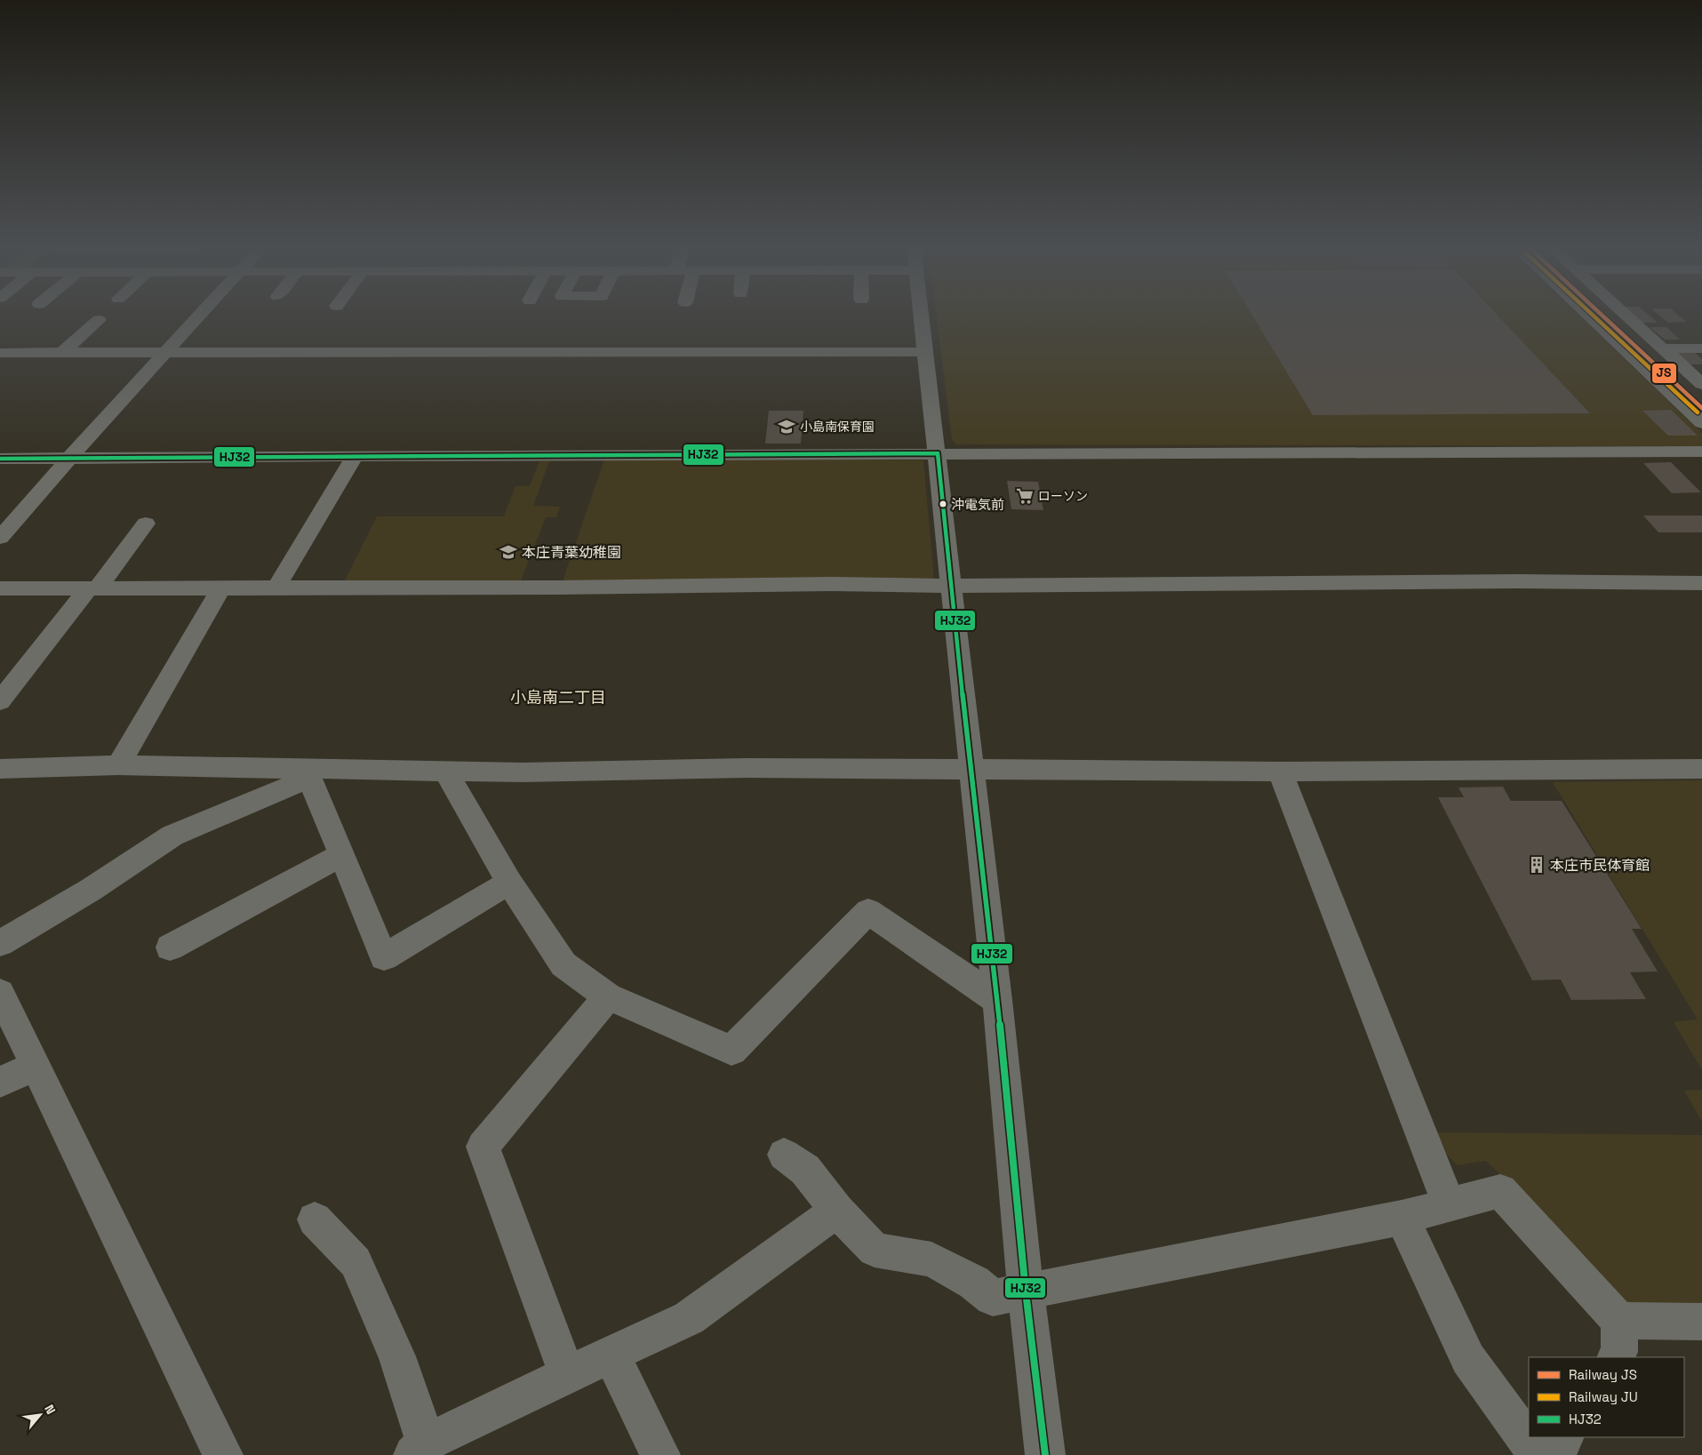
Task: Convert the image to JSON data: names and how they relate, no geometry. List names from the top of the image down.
{
  "districts": ["小島南二丁目"],
  "places": {
    "school or university": ["小島南保育園", "本庄青葉幼稚園"],
    "supermarket": ["ローソン"],
    "other": ["沖電気前"],
    "building": ["本庄市民体育館"]
  },
  "lines": ["rail line JS", "rail line JU", "transit line HJ32"],
  "legend": ["Railway JS", "Railway JU", "HJ32"],
  "north": "top right"
}
